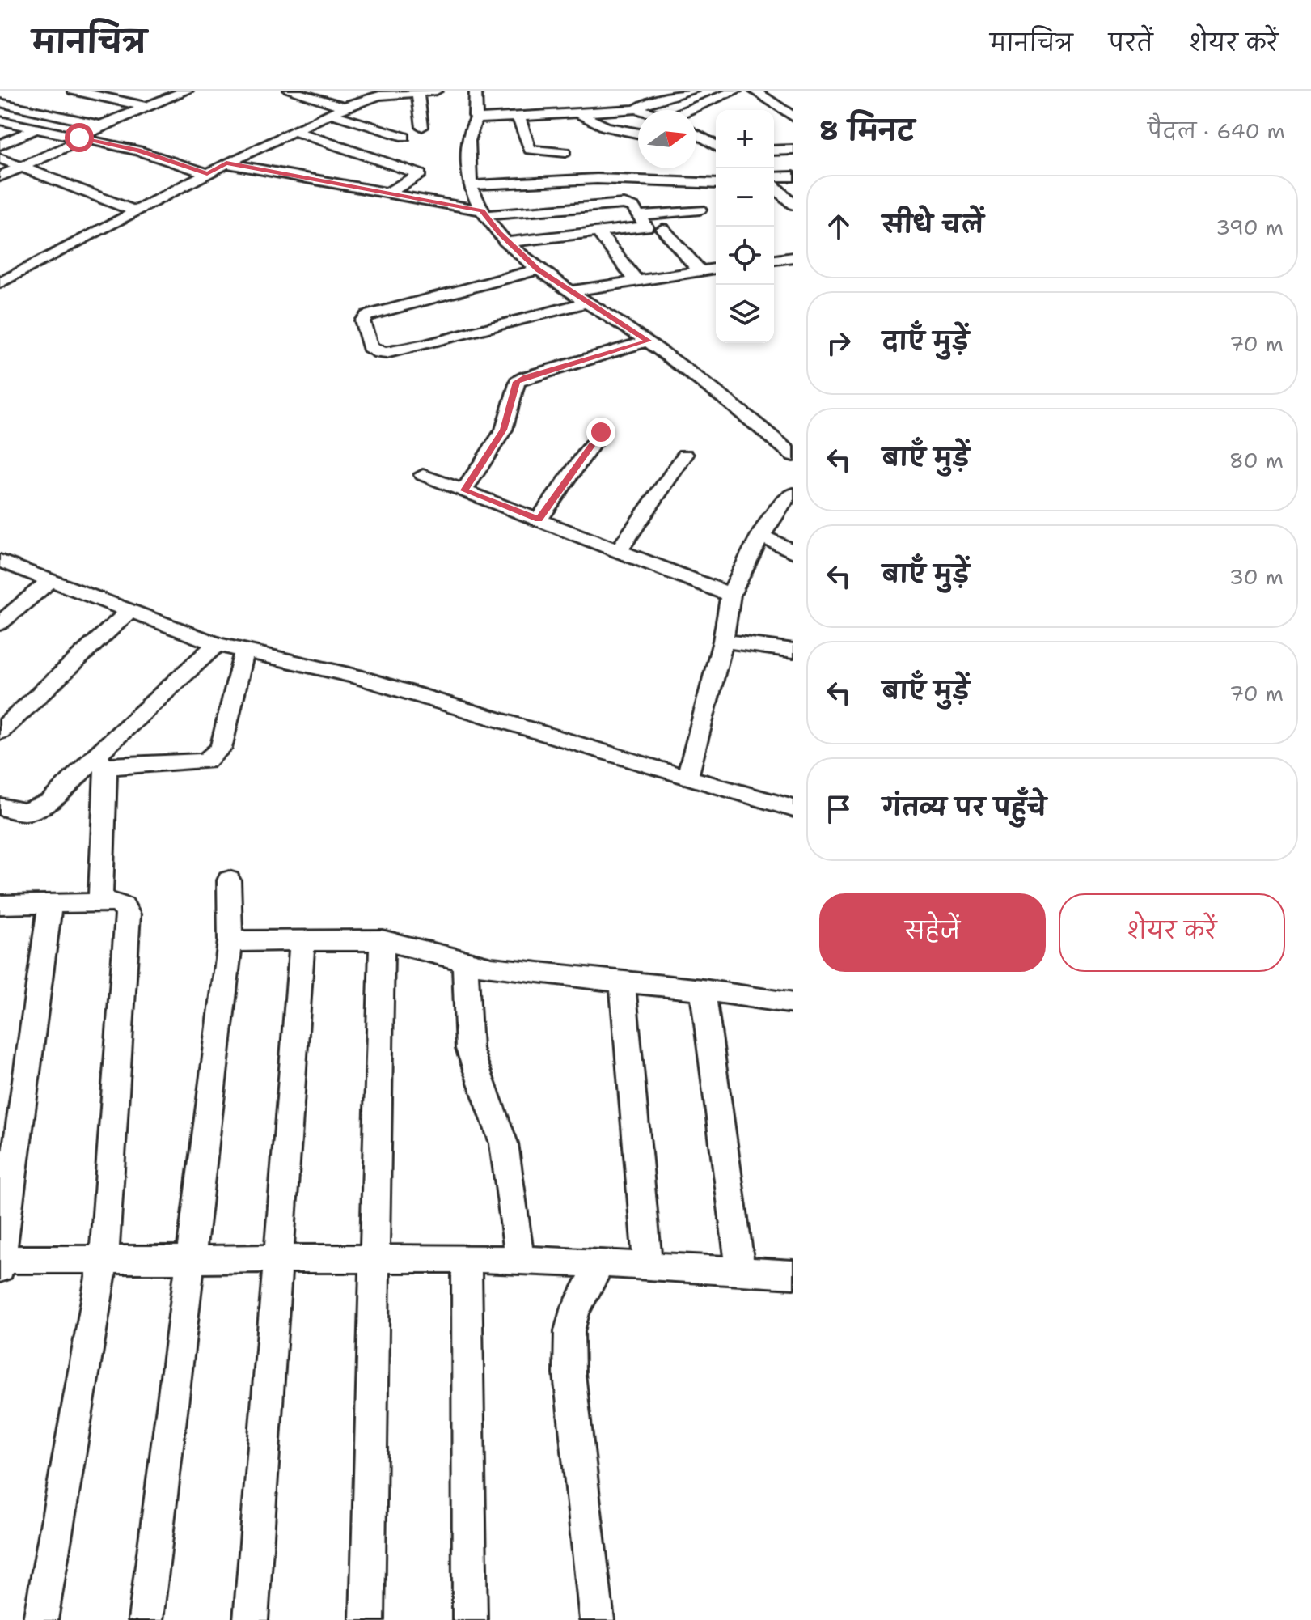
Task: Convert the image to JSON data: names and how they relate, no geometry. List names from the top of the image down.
{
  "north": "right",
  "page": {
    "header": "मानचित्र",
    "nav": ["मानचित्र", "परतें", "शेयर करें"],
    "heading": ["8 मिनट", "पैदल · 640 m"],
    "map_buttons": ["+", "−"],
    "list": [
      ["सीधे चलें", "390 m"],
      ["दाएँ मुड़ें", "70 m"],
      ["बाएँ मुड़ें", "80 m"],
      ["बाएँ मुड़ें", "30 m"],
      ["बाएँ मुड़ें", "70 m"],
      "गंतव्य पर पहुँचे"
    ],
    "buttons": ["सहेजें", "शेयर करें"]
  }
}
